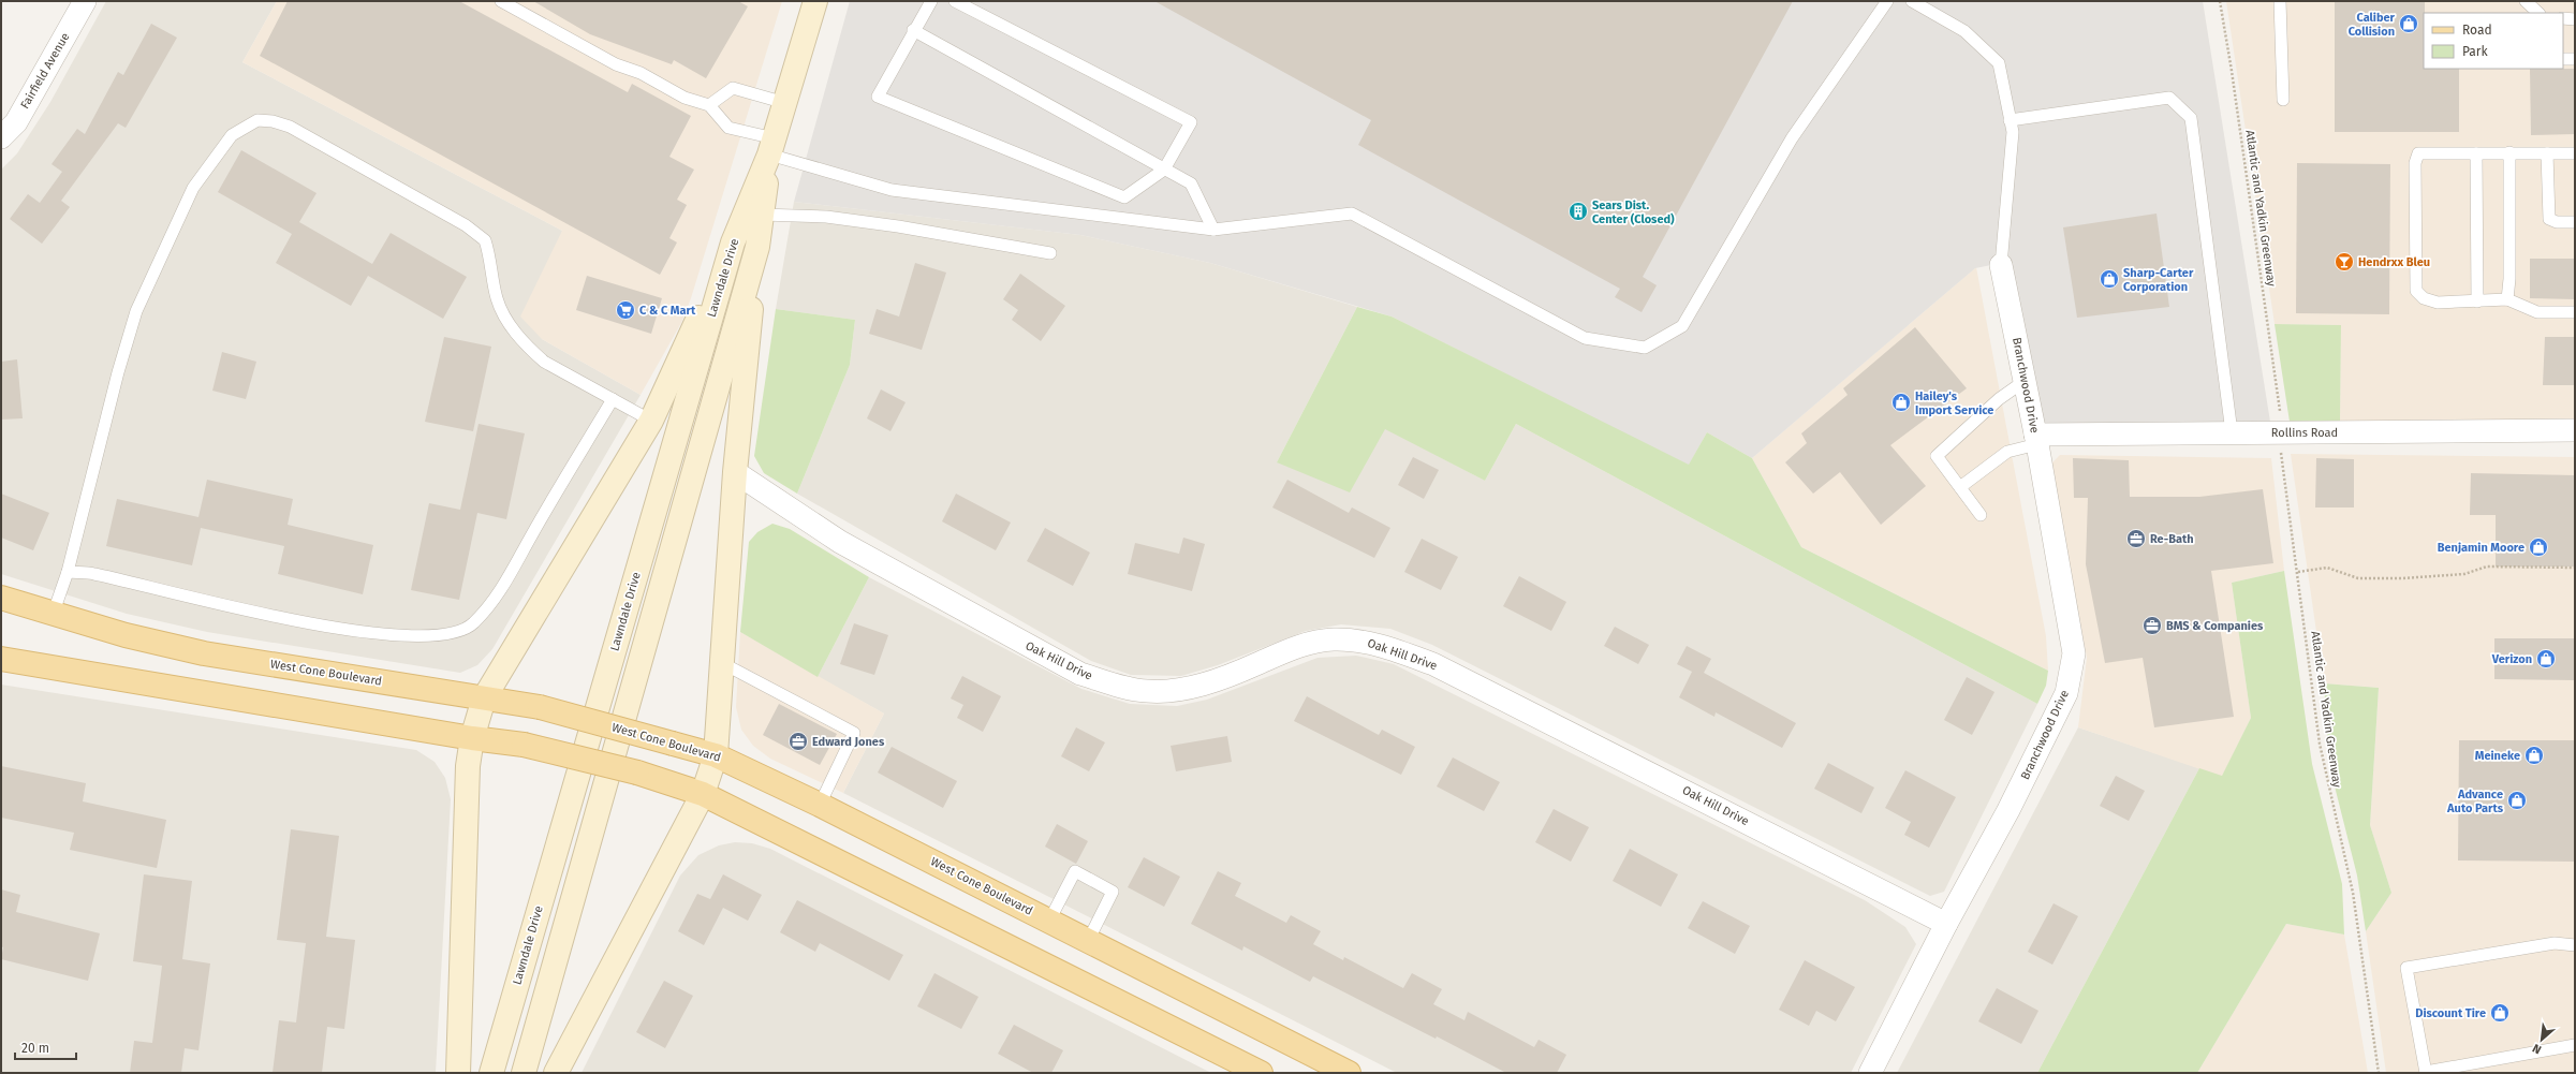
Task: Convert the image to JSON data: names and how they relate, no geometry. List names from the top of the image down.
{
  "streets": {
    "main road": ["Lawndale Drive", "West Cone Boulevard"],
    "street": [
      "Fairfield Avenue",
      "Branchwood Drive",
      "Rollins Road",
      "Oak Hill Drive"
    ],
    "path": ["Atlantic and Yadkin Greenway"]
  },
  "crossings": [
    ["Branchwood Drive", "Rollins Road"],
    ["Branchwood Drive", "Oak Hill Drive"]
  ],
  "places": {
    "shop": [
      "Caliber Collision",
      "Sharp-Carter Corporation",
      "Hailey's Import Service",
      "Benjamin Moore",
      "Verizon",
      "Meineke",
      "Advance Auto Parts",
      "Discount Tire"
    ],
    "building": ["Sears Dist. Center (Closed)"],
    "bar": ["Hendrxx Bleu"],
    "supermarket": ["C & C Mart"],
    "office": ["Re-Bath", "BMS & Companies", "Edward Jones"]
  },
  "legend": ["Road", "Park"],
  "scale_bar": "20 m",
  "north": "bottom left"
}
